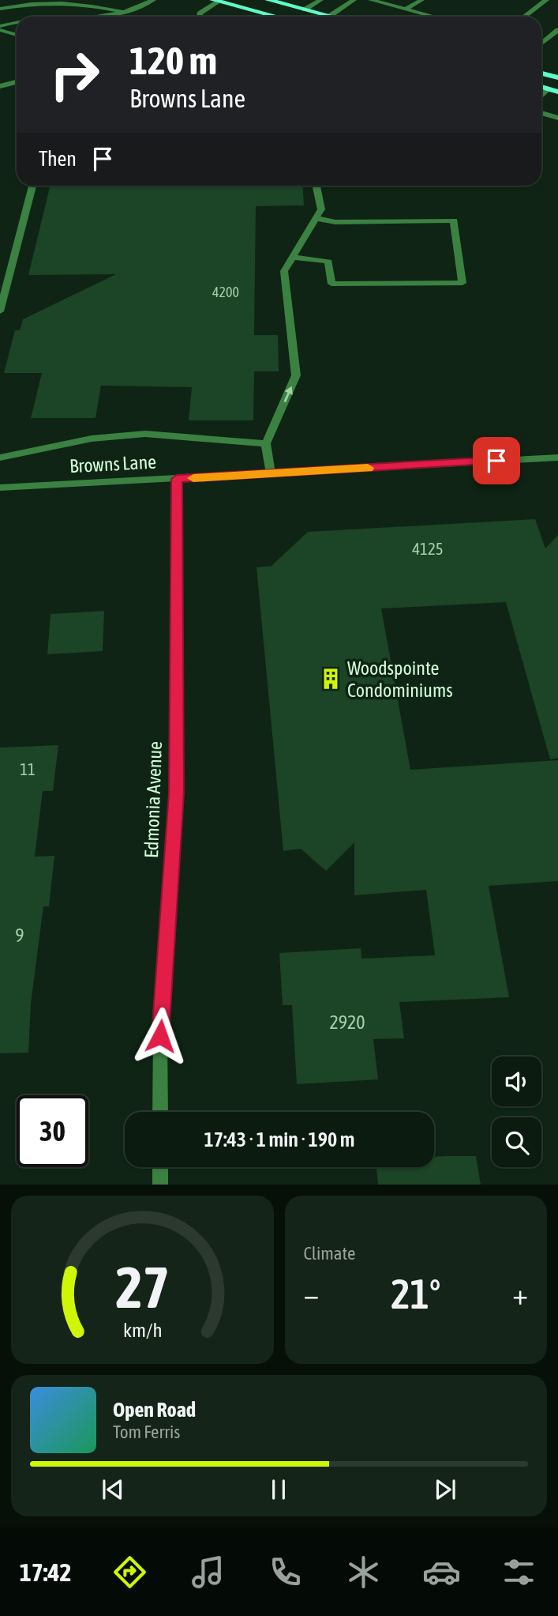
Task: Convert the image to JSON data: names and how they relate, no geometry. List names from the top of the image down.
{
  "streets": {
    "street": ["Browns Lane", "Edmonia Avenue"]
  },
  "crossings": [
    ["Browns Lane", "Edmonia Avenue"]
  ],
  "places": {
    "building": ["Woodspointe Condominiums"]
  },
  "house_numbers": [
    "4200",
    "4125",
    "11",
    "9",
    "2920"
  ],
  "page": {
    "turn": ["120 m", "Browns Lane"],
    "then": "Then",
    "limit": "30",
    "trip": "17:43 · 1 min · 190 m",
    "tile": "Climate",
    "heat": ["−", "21°", "+"],
    "song": ["Open Road", "Tom Ferris"],
    "tabs": "17:42",
    "gauge": ["27", "km/h"]
  }
}
